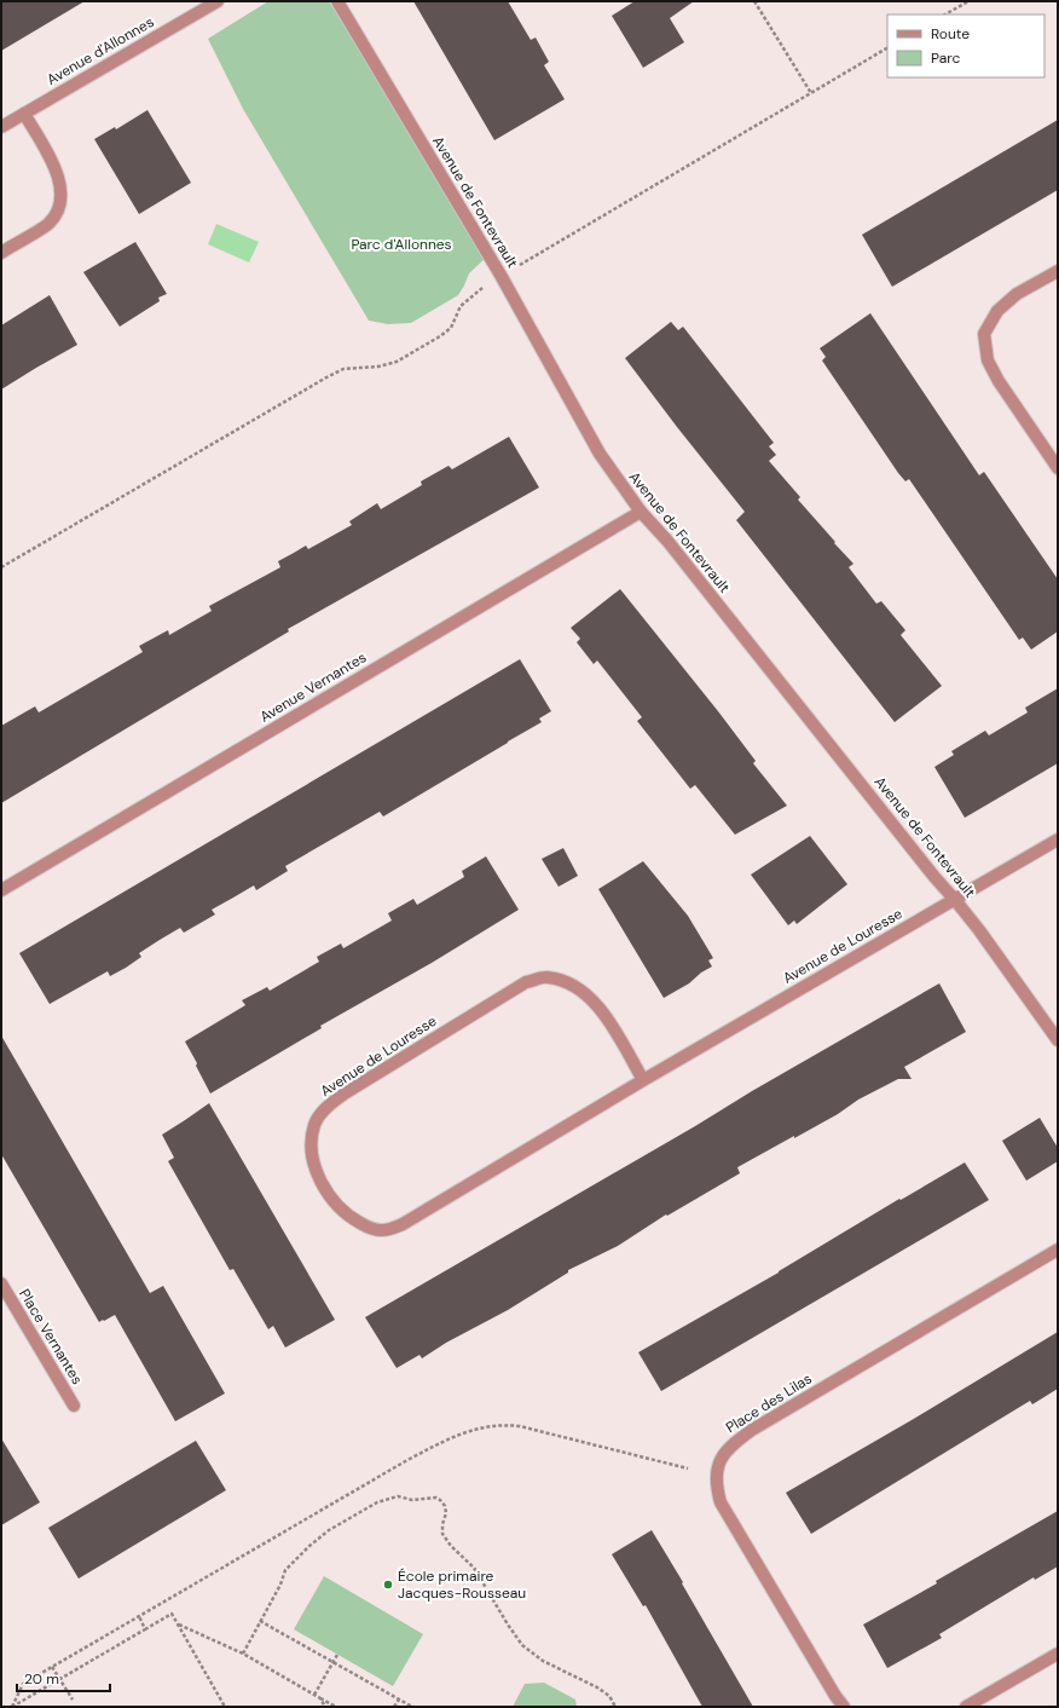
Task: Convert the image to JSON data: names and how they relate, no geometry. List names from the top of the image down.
{
  "streets": {
    "street": [
      "Avenue d'Allonnes",
      "Avenue de Fontevrault",
      "Avenue Vernantes",
      "Avenue de Louresse",
      "Place Vernantes",
      "Place des Lilas"
    ]
  },
  "crossings": [
    ["Avenue de Fontevrault", "Avenue Vernantes"],
    ["Avenue de Fontevrault", "Avenue de Louresse"]
  ],
  "parks": ["Parc d'Allonnes"],
  "places": ["École primaire Jacques-Rousseau"],
  "legend": ["Route", "Parc"],
  "scale_bar": "20 m"
}
